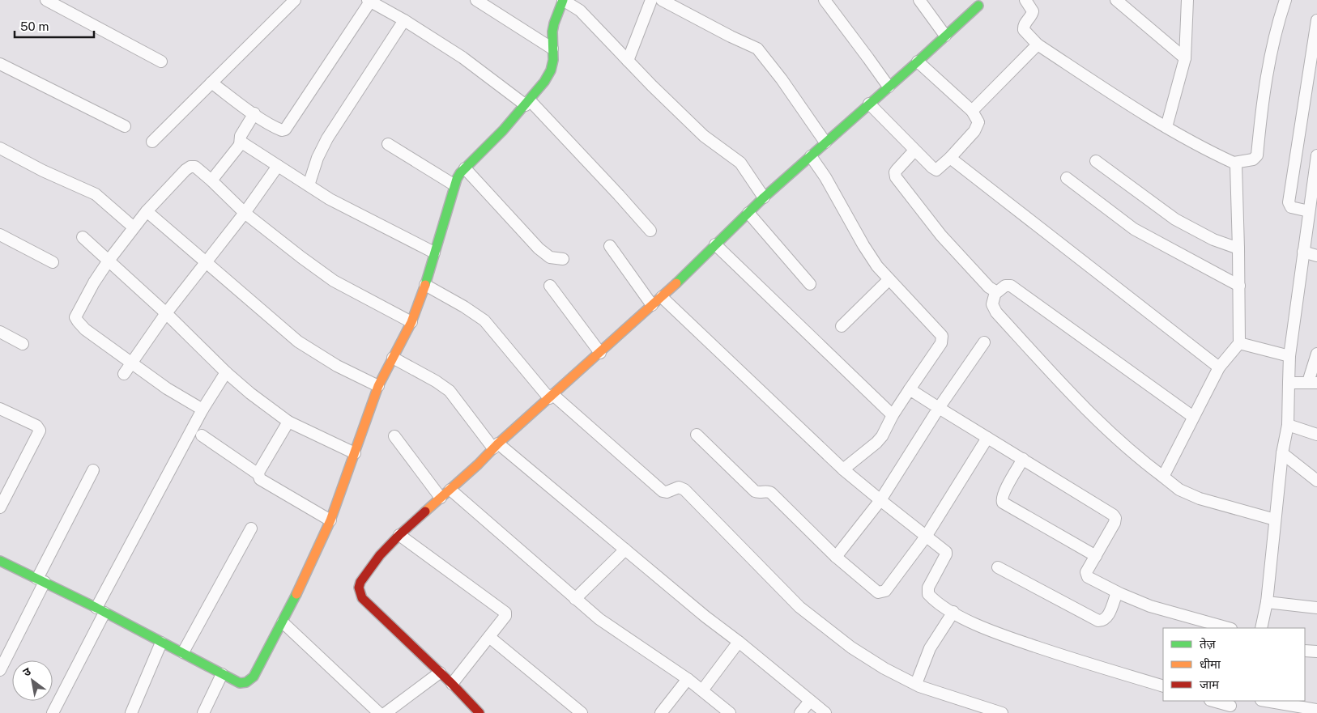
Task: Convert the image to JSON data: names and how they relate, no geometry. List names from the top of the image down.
{
  "legend": ["तेज़", "धीमा", "जाम"],
  "scale_bar": "50 m",
  "north": "top left"
}
